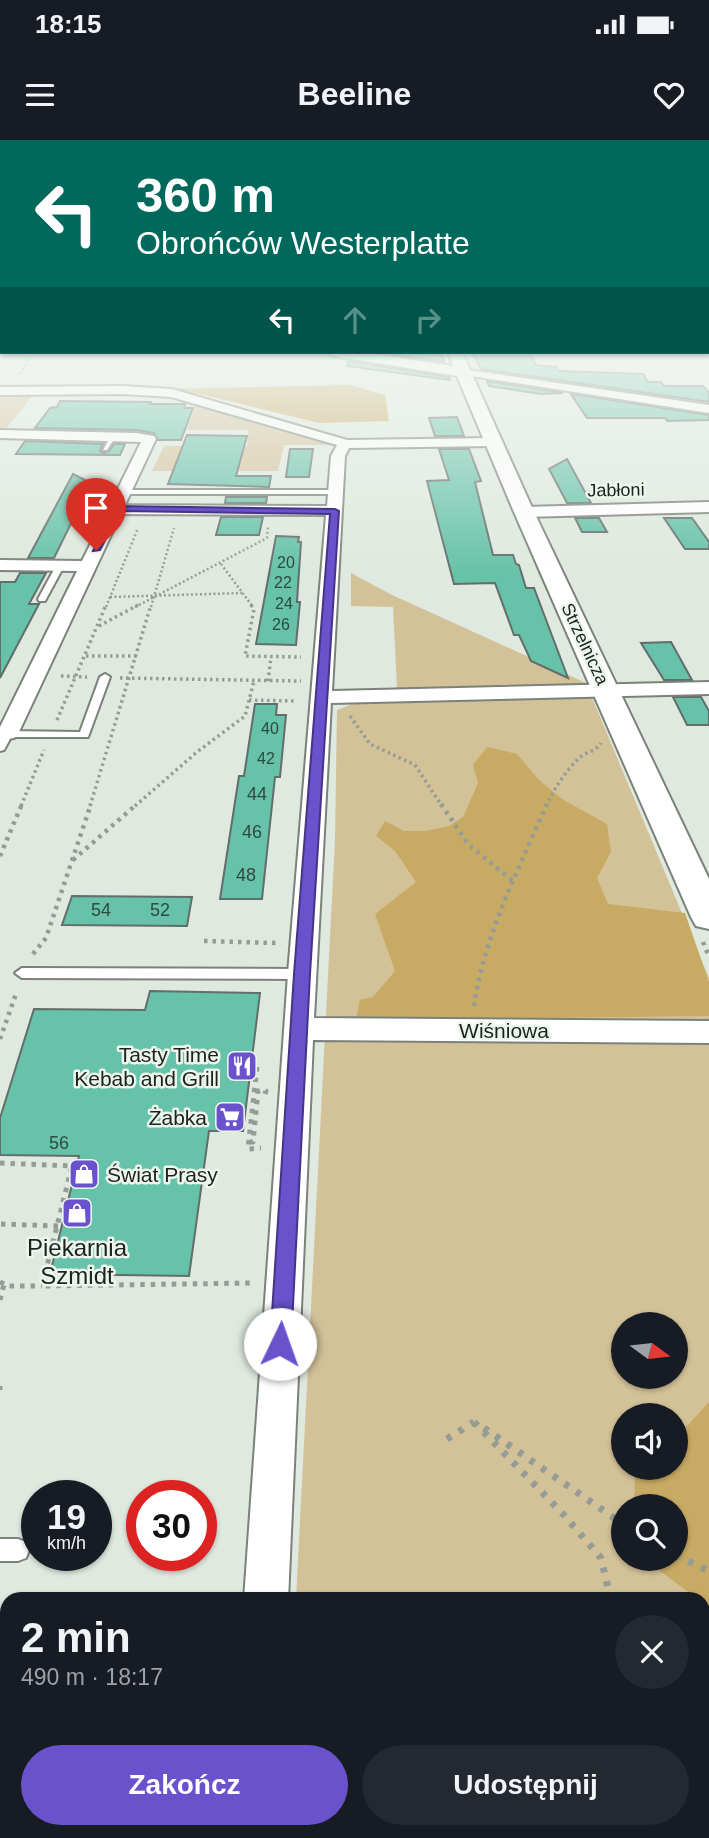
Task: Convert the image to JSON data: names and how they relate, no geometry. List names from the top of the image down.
{
  "streets": {
    "street": ["Jabłoni", "Strzelnicza", "Wiśniowa"]
  },
  "crossings": [
    ["Jabłoni", "Strzelnicza"]
  ],
  "places": {
    "restaurant": ["Tasty Time Kebab and Grill"],
    "supermarket": ["Żabka"],
    "shop": ["Świat Prasy", "Piekarnia Szmidt"]
  },
  "house_numbers": [
    "20",
    "22",
    "24",
    "26",
    "40",
    "42",
    "44",
    "46",
    "48",
    "54",
    "52",
    "56"
  ],
  "north": "right",
  "page": {
    "status": "18:15",
    "header": "Beeline",
    "turn": ["360 m", "Obrońców Westerplatte"],
    "speed": "19 km/h",
    "limit": "30",
    "heading": ["2 min", "490 m · 18:17"],
    "buttons": ["Zakończ", "Udostępnij"]
  }
}
